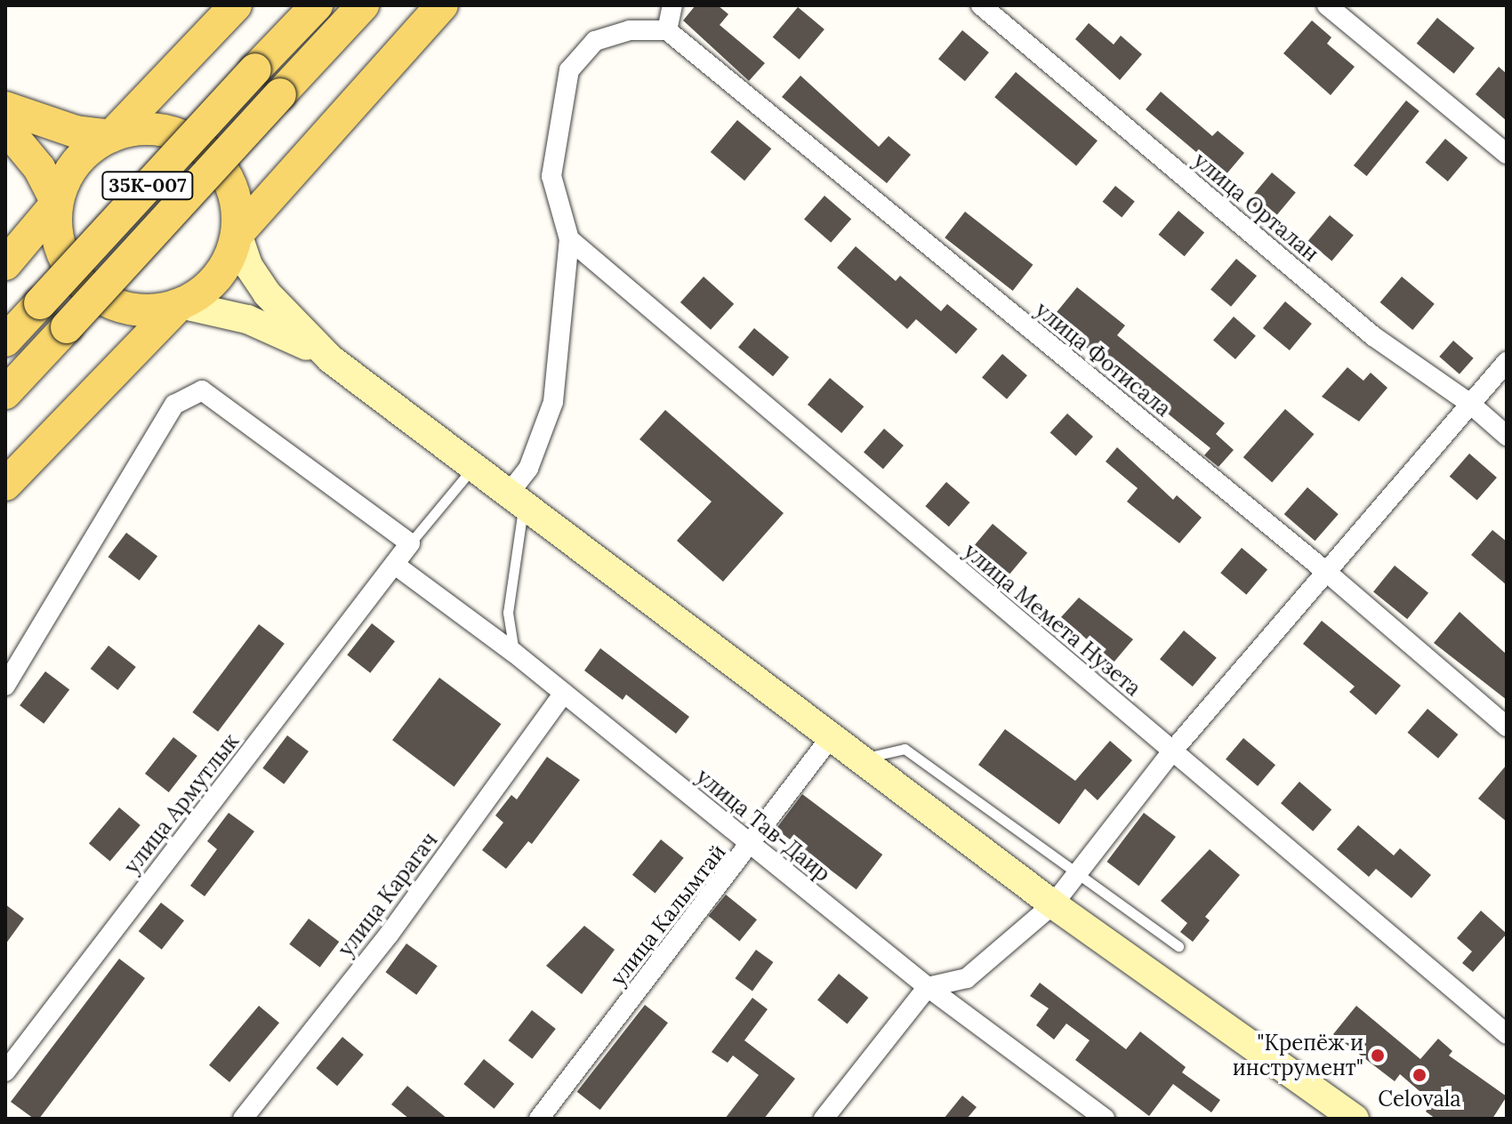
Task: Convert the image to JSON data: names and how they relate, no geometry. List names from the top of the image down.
{
  "streets": {
    "main road": ["35К-007"],
    "street": [
      "улица Орталан",
      "улица Фотисала",
      "улица Мемета Нузета",
      "улица Армутлык",
      "улица Тав-Даир",
      "улица Карагач",
      "улица Калымтай"
    ]
  },
  "crossings": [
    ["улица Армутлык", "улица Тав-Даир"],
    ["улица Тав-Даир", "улица Карагач"],
    ["улица Тав-Даир", "улица Калымтай"]
  ],
  "places": ["\"Крепёж и инструмент\"", "Celovala"]
}
